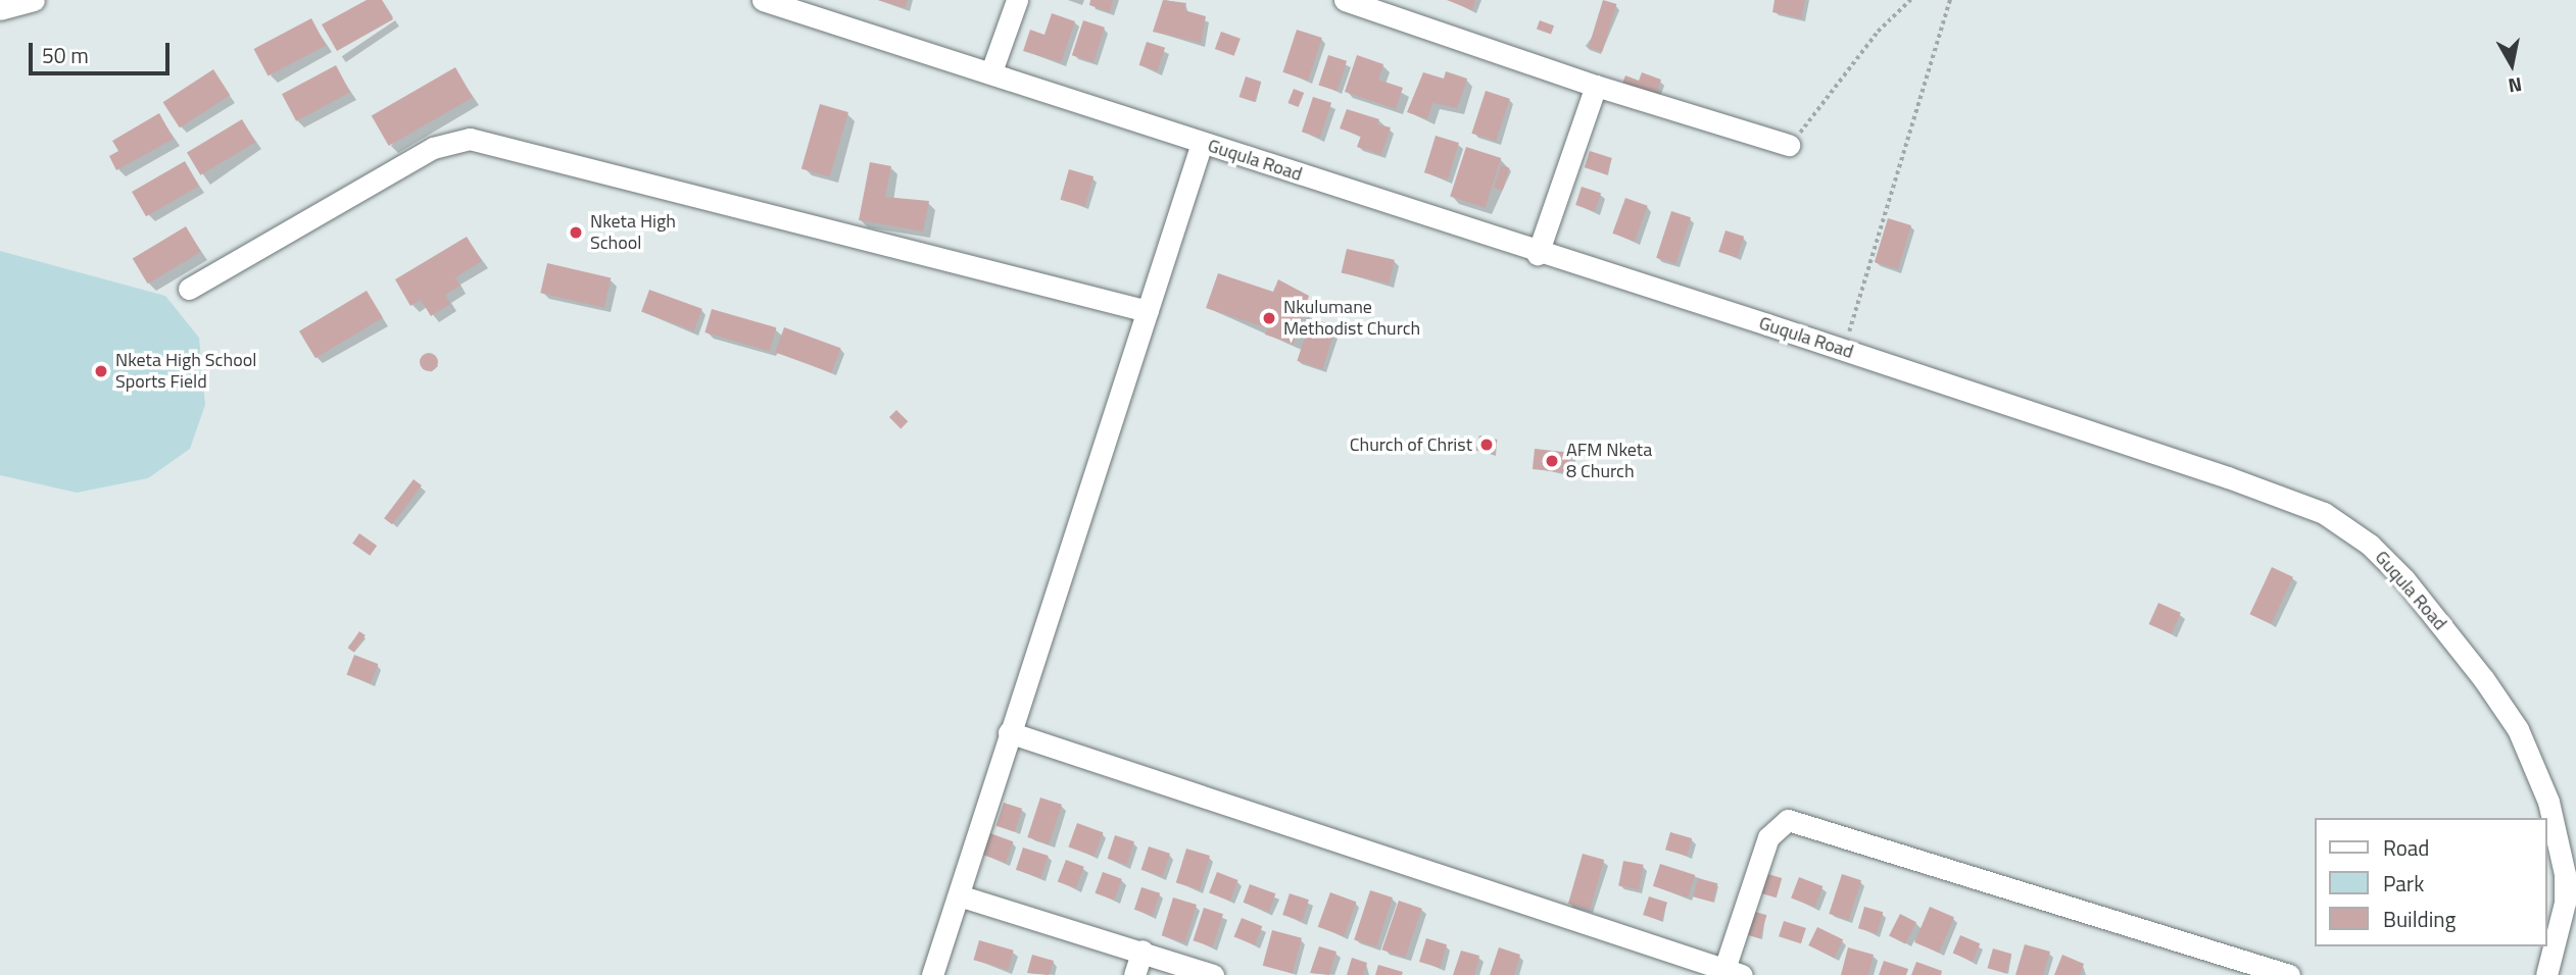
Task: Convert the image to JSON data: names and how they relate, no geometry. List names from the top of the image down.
{
  "streets": {
    "street": ["Guqula Road"]
  },
  "places": [
    "Nketa High School",
    "Nkulumane Methodist Church",
    "Nketa High School Sports Field",
    "Church of Christ",
    "AFM Nketa 8 Church"
  ],
  "legend": ["Road", "Park", "Building"],
  "scale_bar": "50 m",
  "north": "bottom"
}
